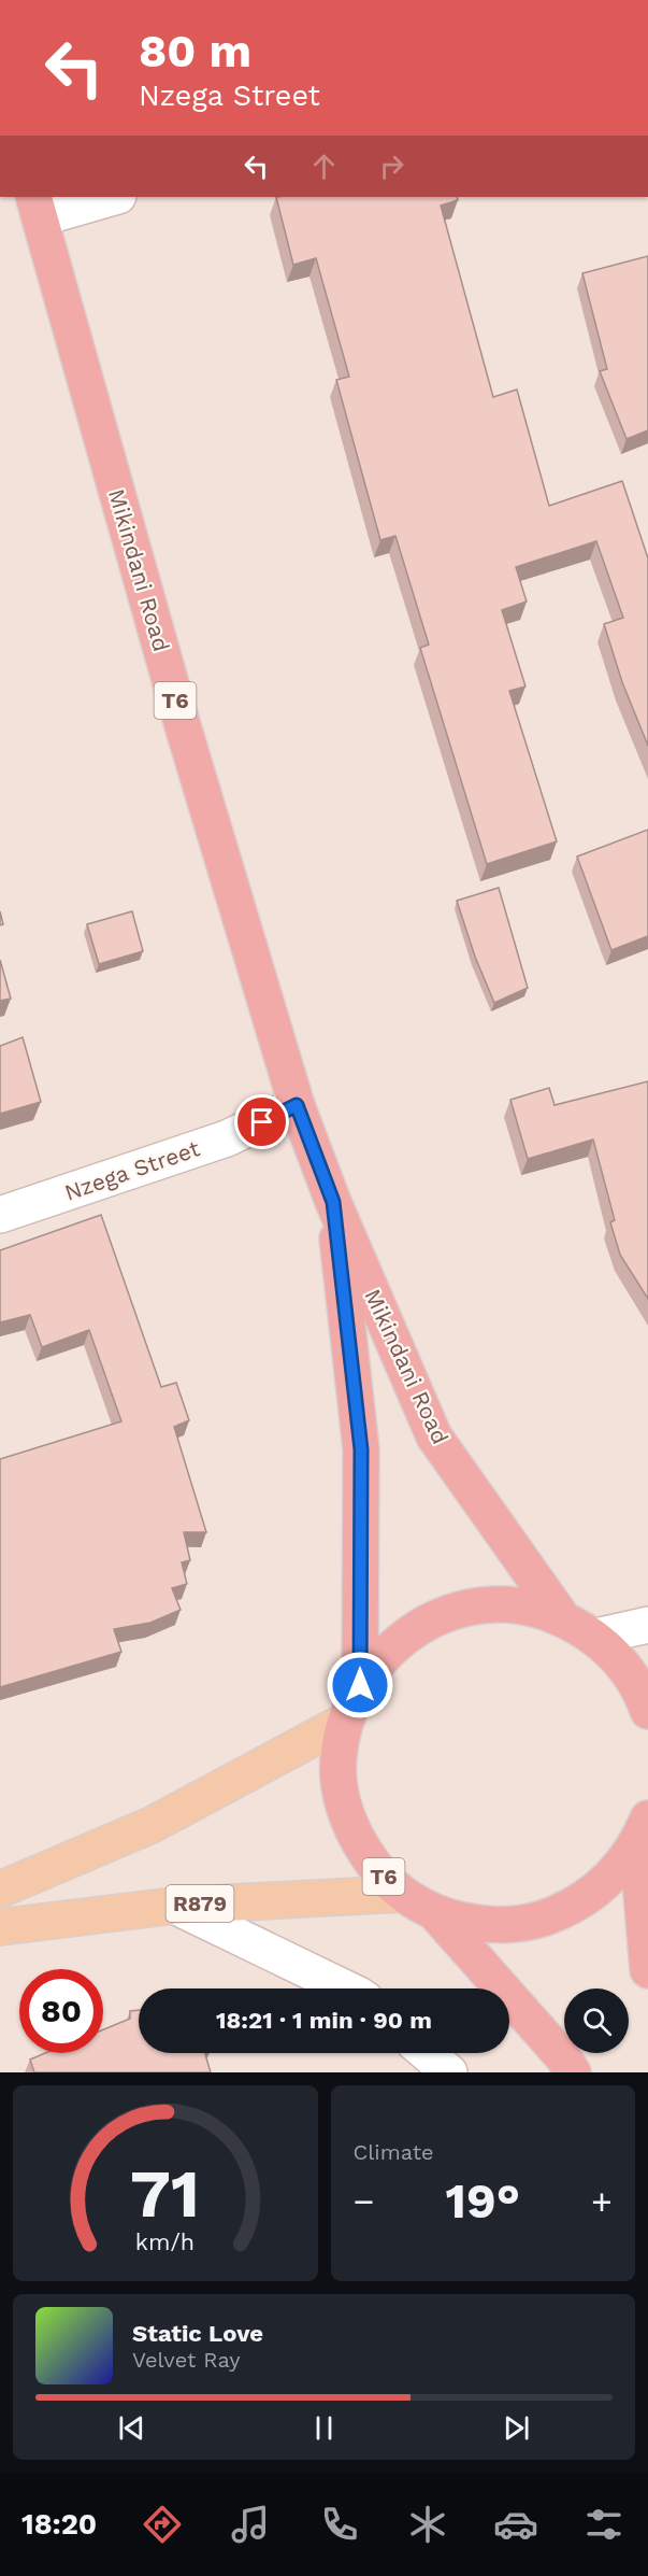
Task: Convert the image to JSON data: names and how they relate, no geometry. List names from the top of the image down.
{
  "streets": {
    "highway": ["Mikindani Road", "T6"],
    "main road": ["R879"],
    "street": ["Nzega Street"]
  },
  "crossings": [
    ["Mikindani Road", "T6"],
    ["Mikindani Road", "Nzega Street"],
    ["T6", "R879"]
  ],
  "page": {
    "turn": ["80 m", "Nzega Street"],
    "limit": "80",
    "trip": "18:21 · 1 min · 90 m",
    "tile": "Climate",
    "heat": ["−", "19°", "+"],
    "song": ["Static Love", "Velvet Ray"],
    "tabs": "18:20",
    "gauge": ["71", "km/h"]
  }
}
